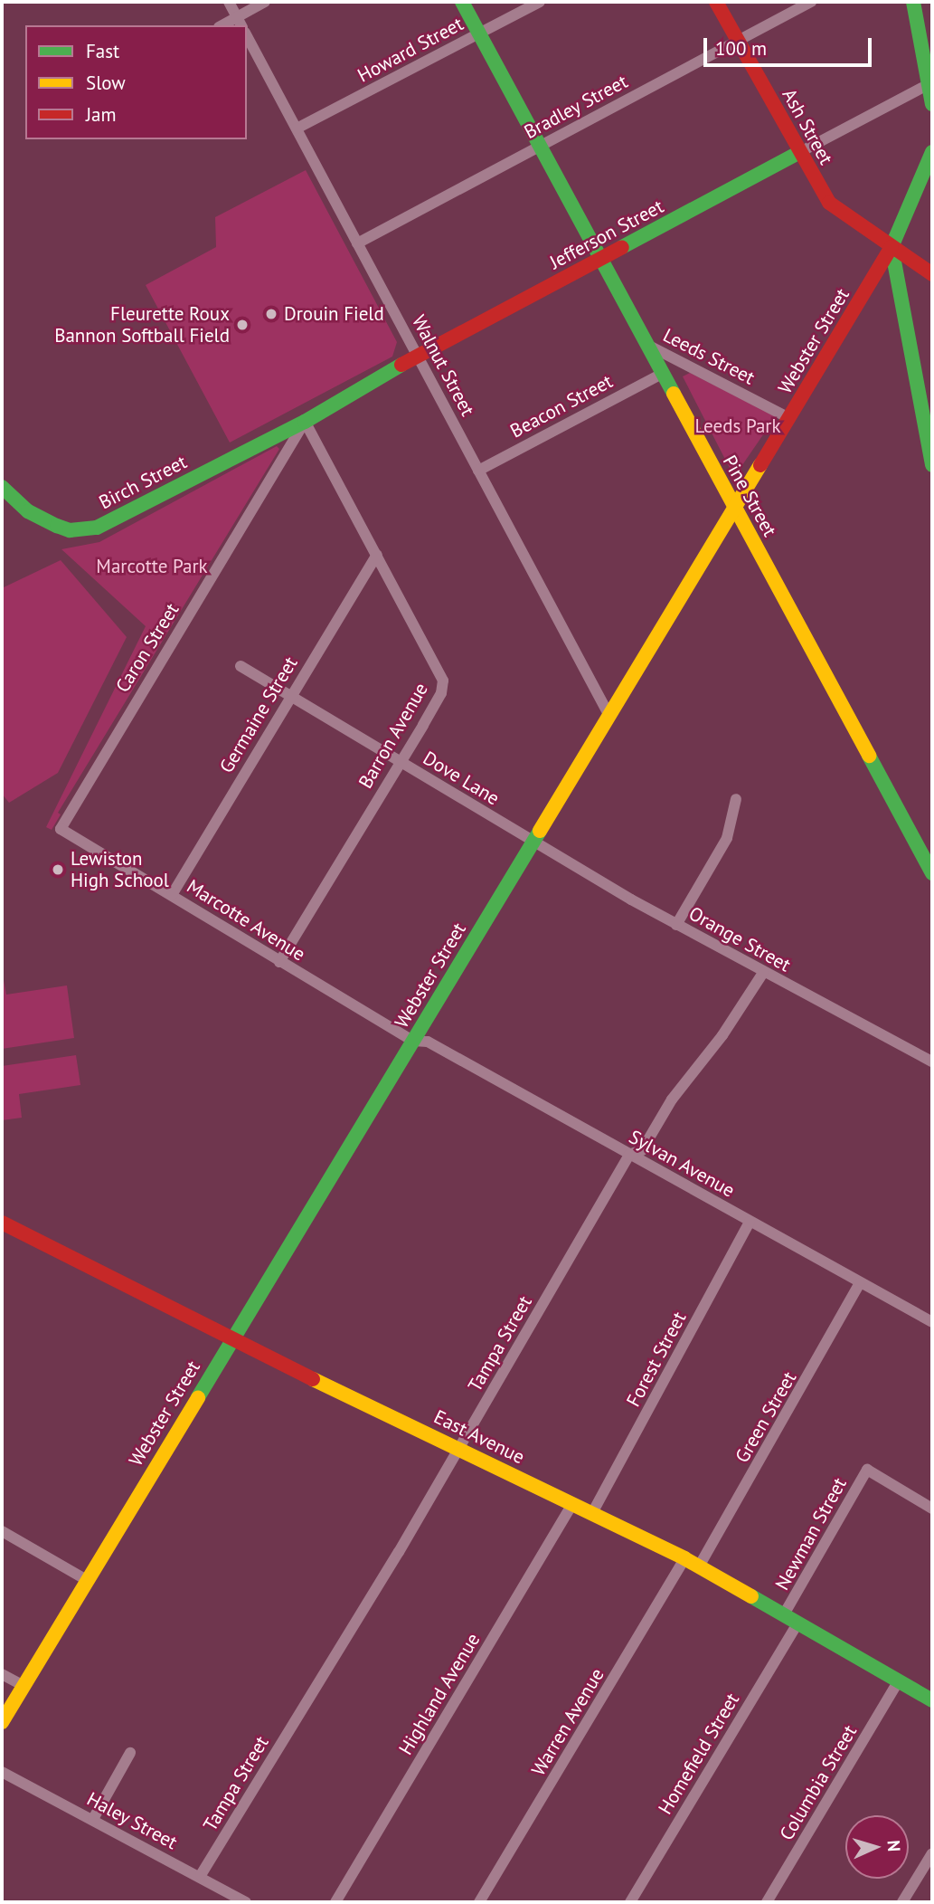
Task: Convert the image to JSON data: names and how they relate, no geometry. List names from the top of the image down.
{
  "streets": {
    "main road": [
      "Ash Street",
      "Jefferson Street",
      "Webster Street",
      "Birch Street",
      "Pine Street",
      "East Avenue"
    ],
    "street": [
      "Howard Street",
      "Bradley Street",
      "Leeds Street",
      "Walnut Street",
      "Beacon Street",
      "Caron Street",
      "Germaine Street",
      "Barron Avenue",
      "Dove Lane",
      "Marcotte Avenue",
      "Orange Street",
      "Sylvan Avenue",
      "Tampa Street",
      "Forest Street",
      "Green Street",
      "Newman Street",
      "Highland Avenue",
      "Warren Avenue",
      "Homefield Street",
      "Columbia Street",
      "Haley Street"
    ]
  },
  "crossings": [
    ["Howard Street", "Walnut Street"],
    ["Howard Street", "Pine Street"],
    ["Bradley Street", "Ash Street"],
    ["Bradley Street", "Walnut Street"],
    ["Bradley Street", "Pine Street"],
    ["Ash Street", "Jefferson Street"],
    ["Ash Street", "Webster Street"],
    ["Jefferson Street", "Walnut Street"],
    ["Jefferson Street", "Birch Street"],
    ["Jefferson Street", "Pine Street"],
    ["Jefferson Street", "Caron Street"],
    ["Jefferson Street", "Barron Avenue"],
    ["Webster Street", "Leeds Street"],
    ["Webster Street", "Walnut Street"],
    ["Webster Street", "Pine Street"],
    ["Webster Street", "Dove Lane"],
    ["Webster Street", "Marcotte Avenue"],
    ["Webster Street", "Orange Street"],
    ["Webster Street", "Sylvan Avenue"],
    ["Webster Street", "East Avenue"],
    ["Leeds Street", "Pine Street"],
    ["Walnut Street", "Beacon Street"],
    ["Beacon Street", "Pine Street"],
    ["Birch Street", "Caron Street"],
    ["Birch Street", "Barron Avenue"],
    ["Caron Street", "Barron Avenue"],
    ["Caron Street", "Marcotte Avenue"],
    ["Germaine Street", "Barron Avenue"],
    ["Germaine Street", "Dove Lane"],
    ["Germaine Street", "Marcotte Avenue"],
    ["Barron Avenue", "Dove Lane"],
    ["Barron Avenue", "Marcotte Avenue"],
    ["Dove Lane", "Orange Street"],
    ["Marcotte Avenue", "Sylvan Avenue"],
    ["Orange Street", "Tampa Street"],
    ["Sylvan Avenue", "Tampa Street"],
    ["Sylvan Avenue", "Forest Street"],
    ["Sylvan Avenue", "Green Street"],
    ["Tampa Street", "East Avenue"],
    ["Tampa Street", "Haley Street"],
    ["Forest Street", "East Avenue"],
    ["Green Street", "East Avenue"],
    ["East Avenue", "Newman Street"],
    ["East Avenue", "Highland Avenue"],
    ["East Avenue", "Warren Avenue"],
    ["East Avenue", "Homefield Street"],
    ["East Avenue", "Columbia Street"]
  ],
  "parks": ["Leeds Park", "Marcotte Park"],
  "places": ["Drouin Field", "Fleurette Roux Bannon Softball Field", "Lewiston High School"],
  "legend": ["Fast", "Slow", "Jam"],
  "scale_bar": "100 m",
  "north": "right"
}
